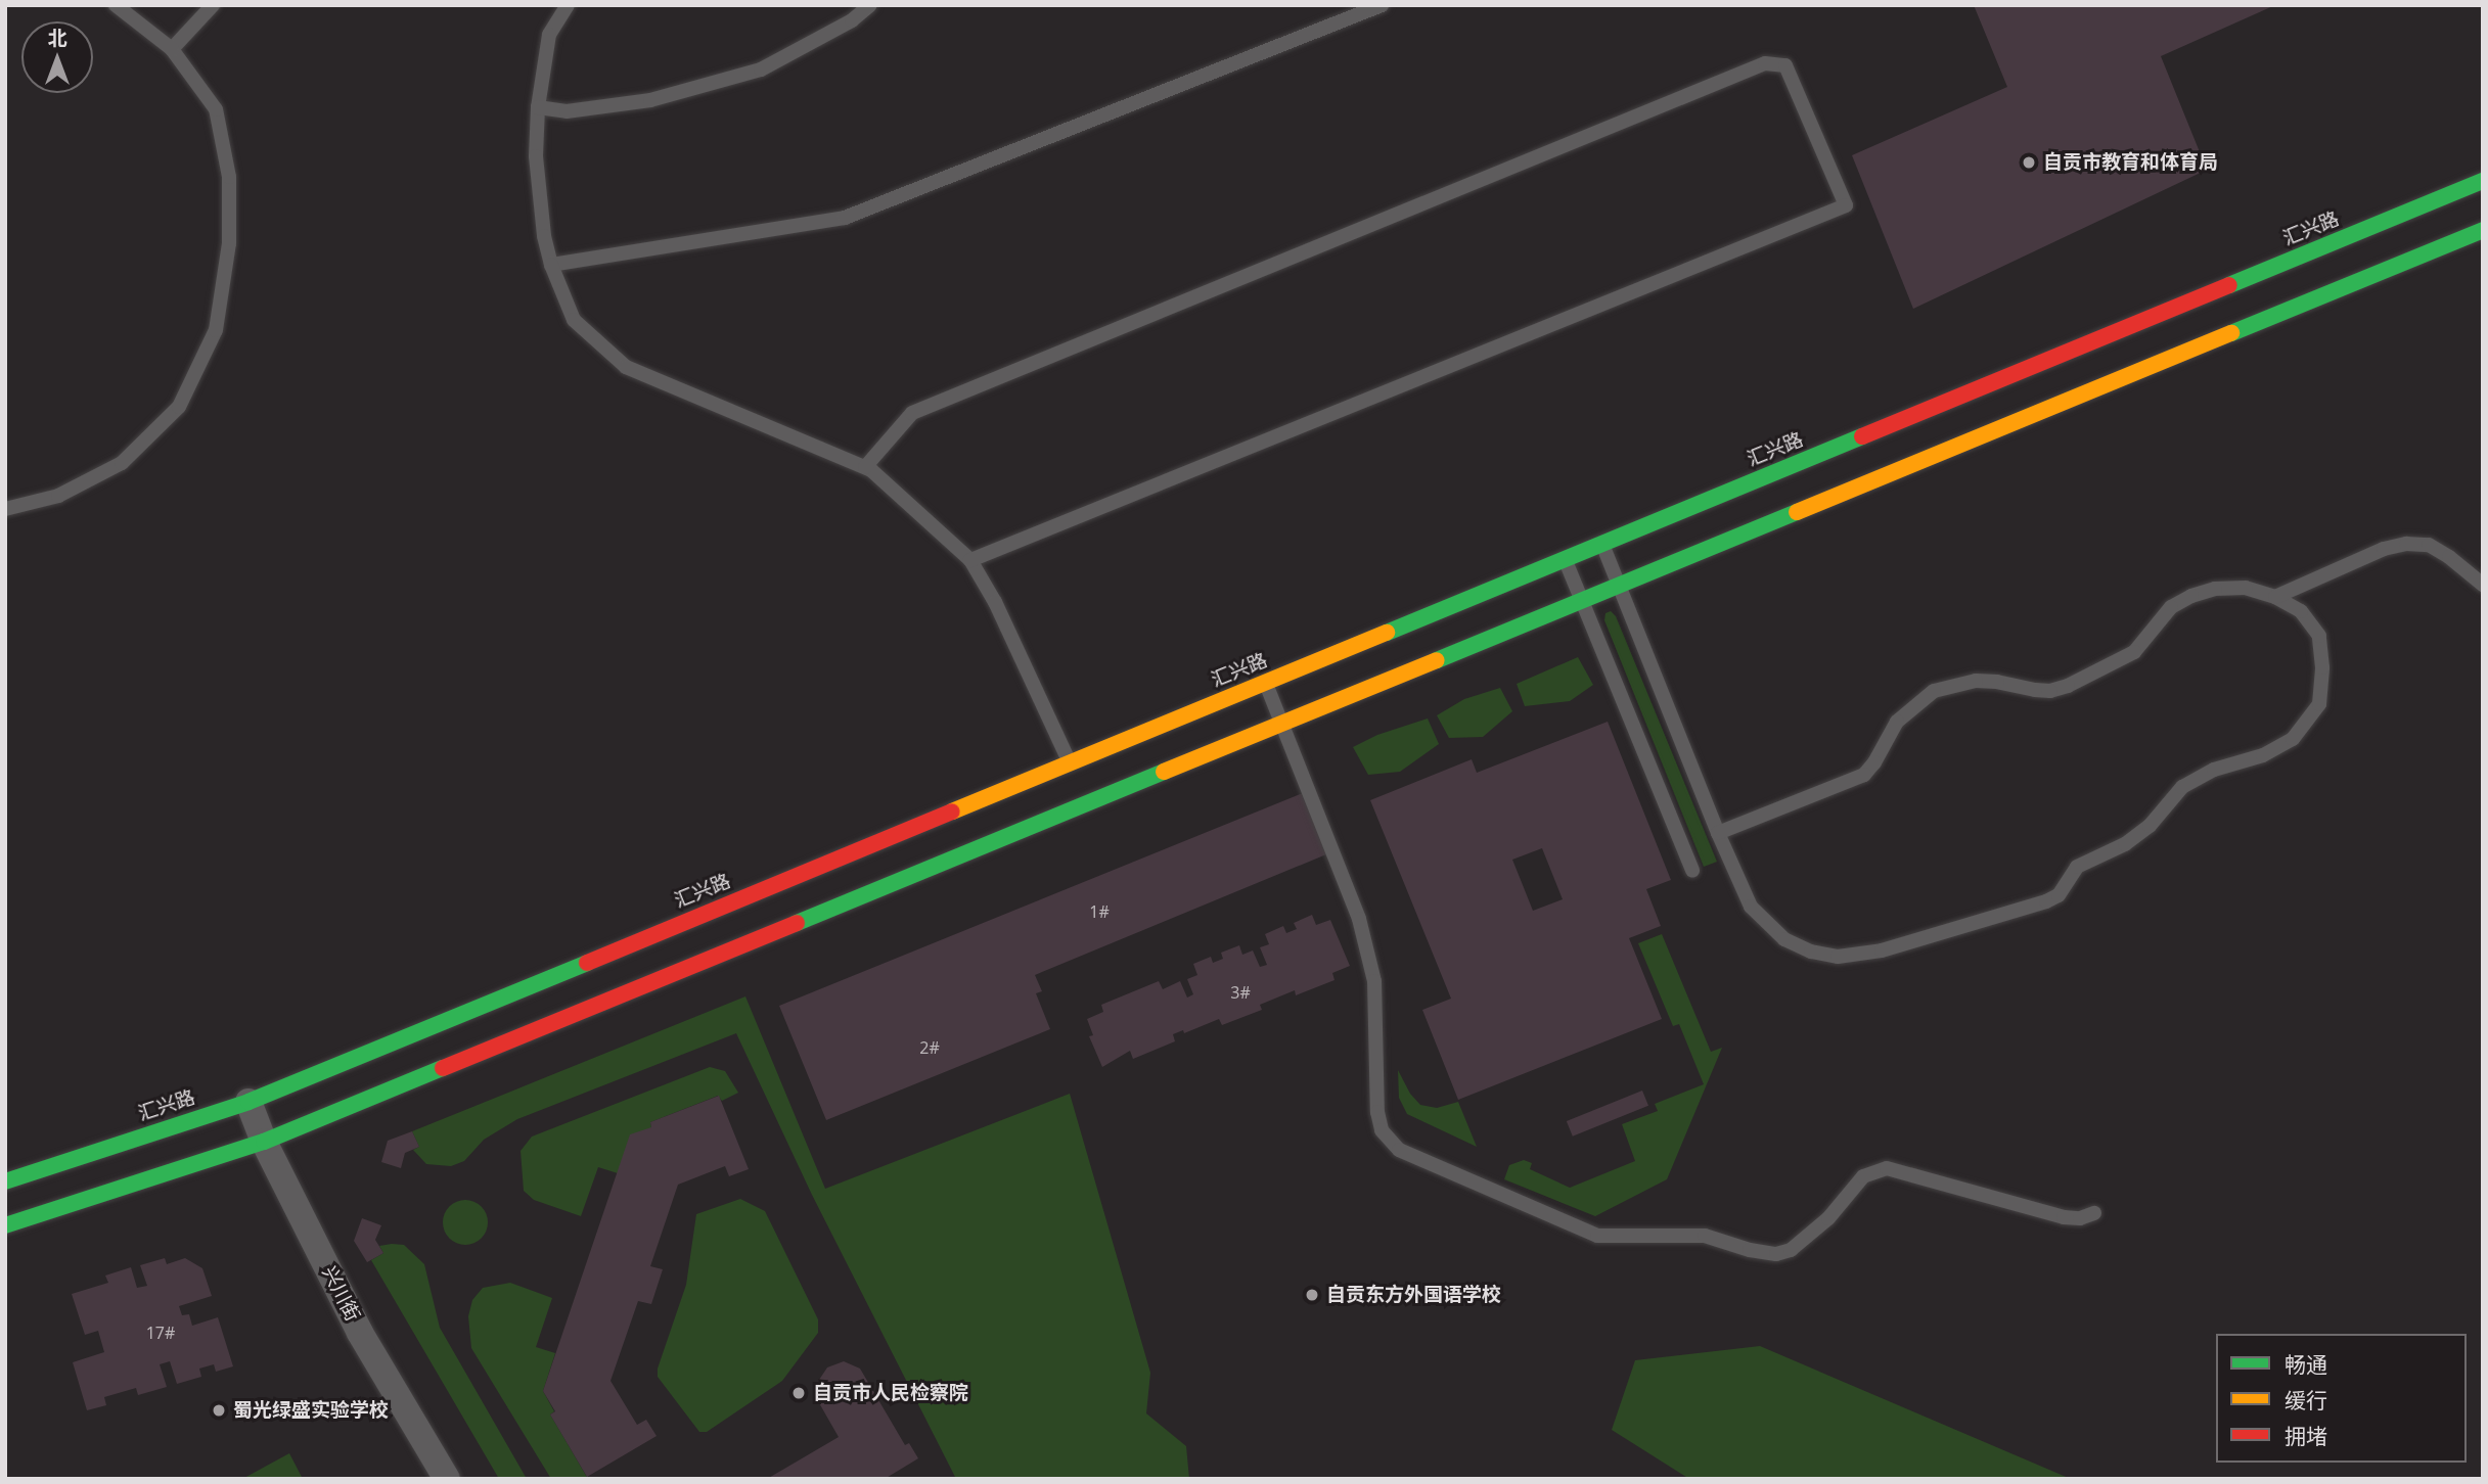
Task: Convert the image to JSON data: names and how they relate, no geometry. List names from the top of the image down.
{
  "streets": {
    "main road": ["汇兴路"],
    "street": ["兴川街"]
  },
  "crossings": [
    ["汇兴路", "兴川街"]
  ],
  "places": [
    "自贡市教育和体育局",
    "自贡东方外国语学校",
    "自贡市人民检察院",
    "蜀光绿盛实验学校"
  ],
  "house_numbers": [
    "1#",
    "3#",
    "2#",
    "17#"
  ],
  "legend": ["畅通", "缓行", "拥堵"],
  "north": "top"
}
